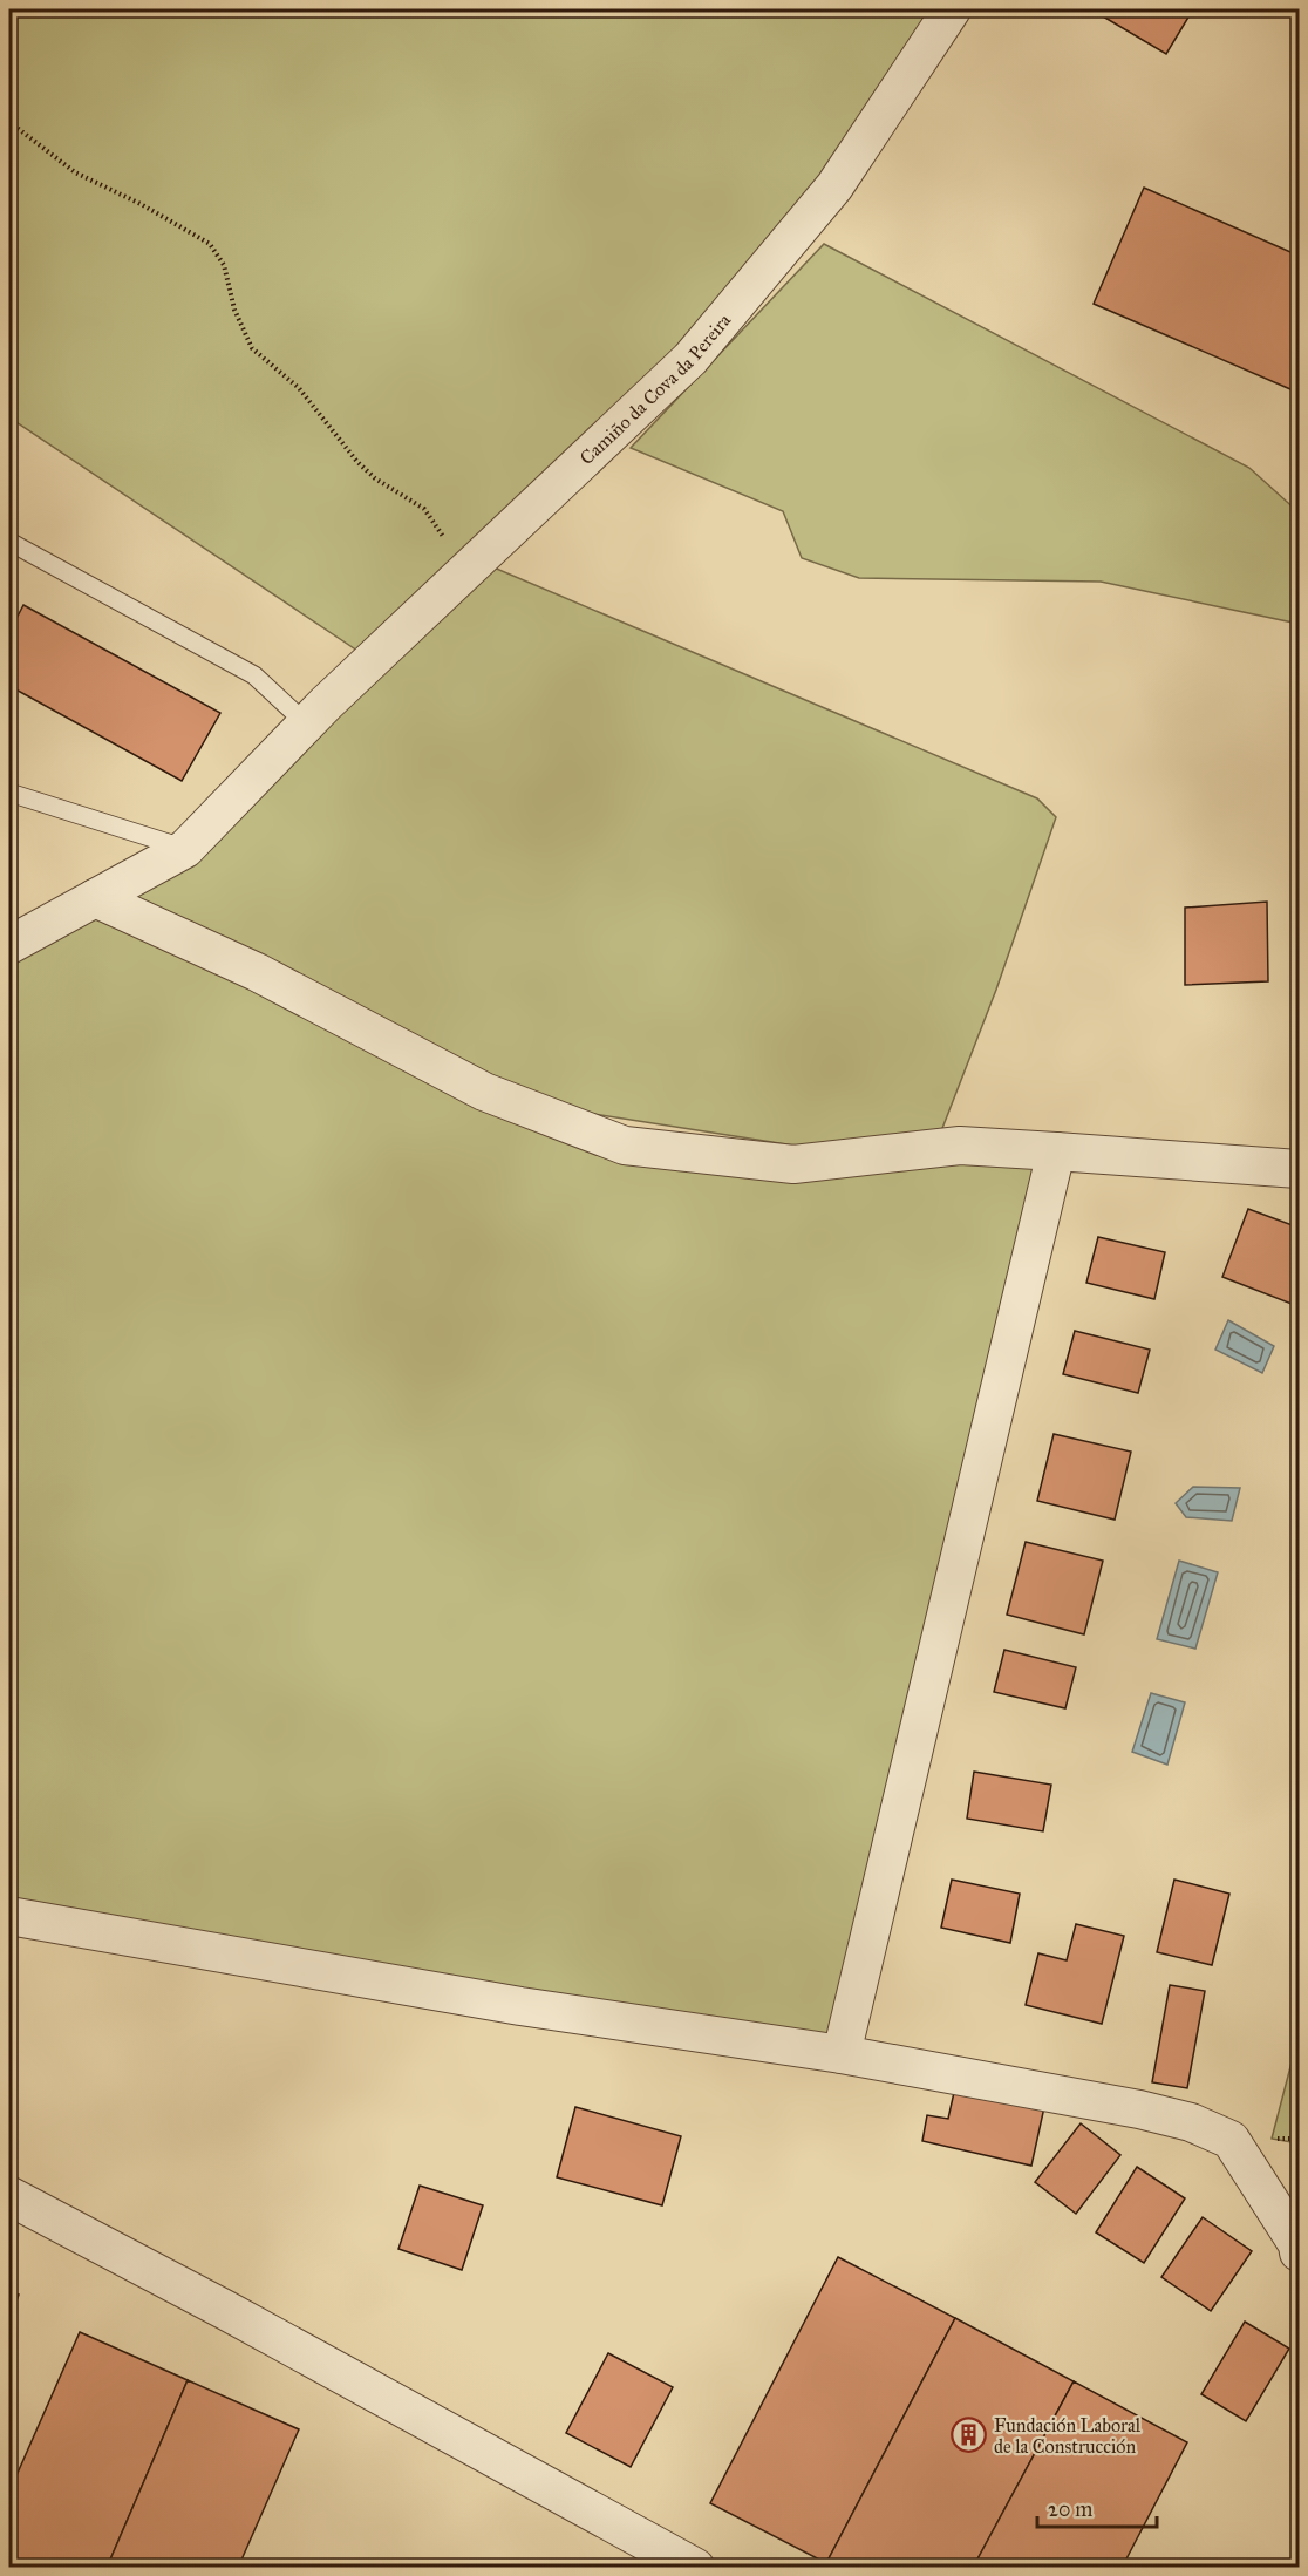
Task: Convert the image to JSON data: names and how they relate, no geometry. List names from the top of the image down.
{
  "streets": {
    "street": ["Camiño da Cova da Pereira"]
  },
  "places": {
    "building": ["Fundación Laboral de la Construcción"]
  },
  "scale_bar": "20 m"
}
